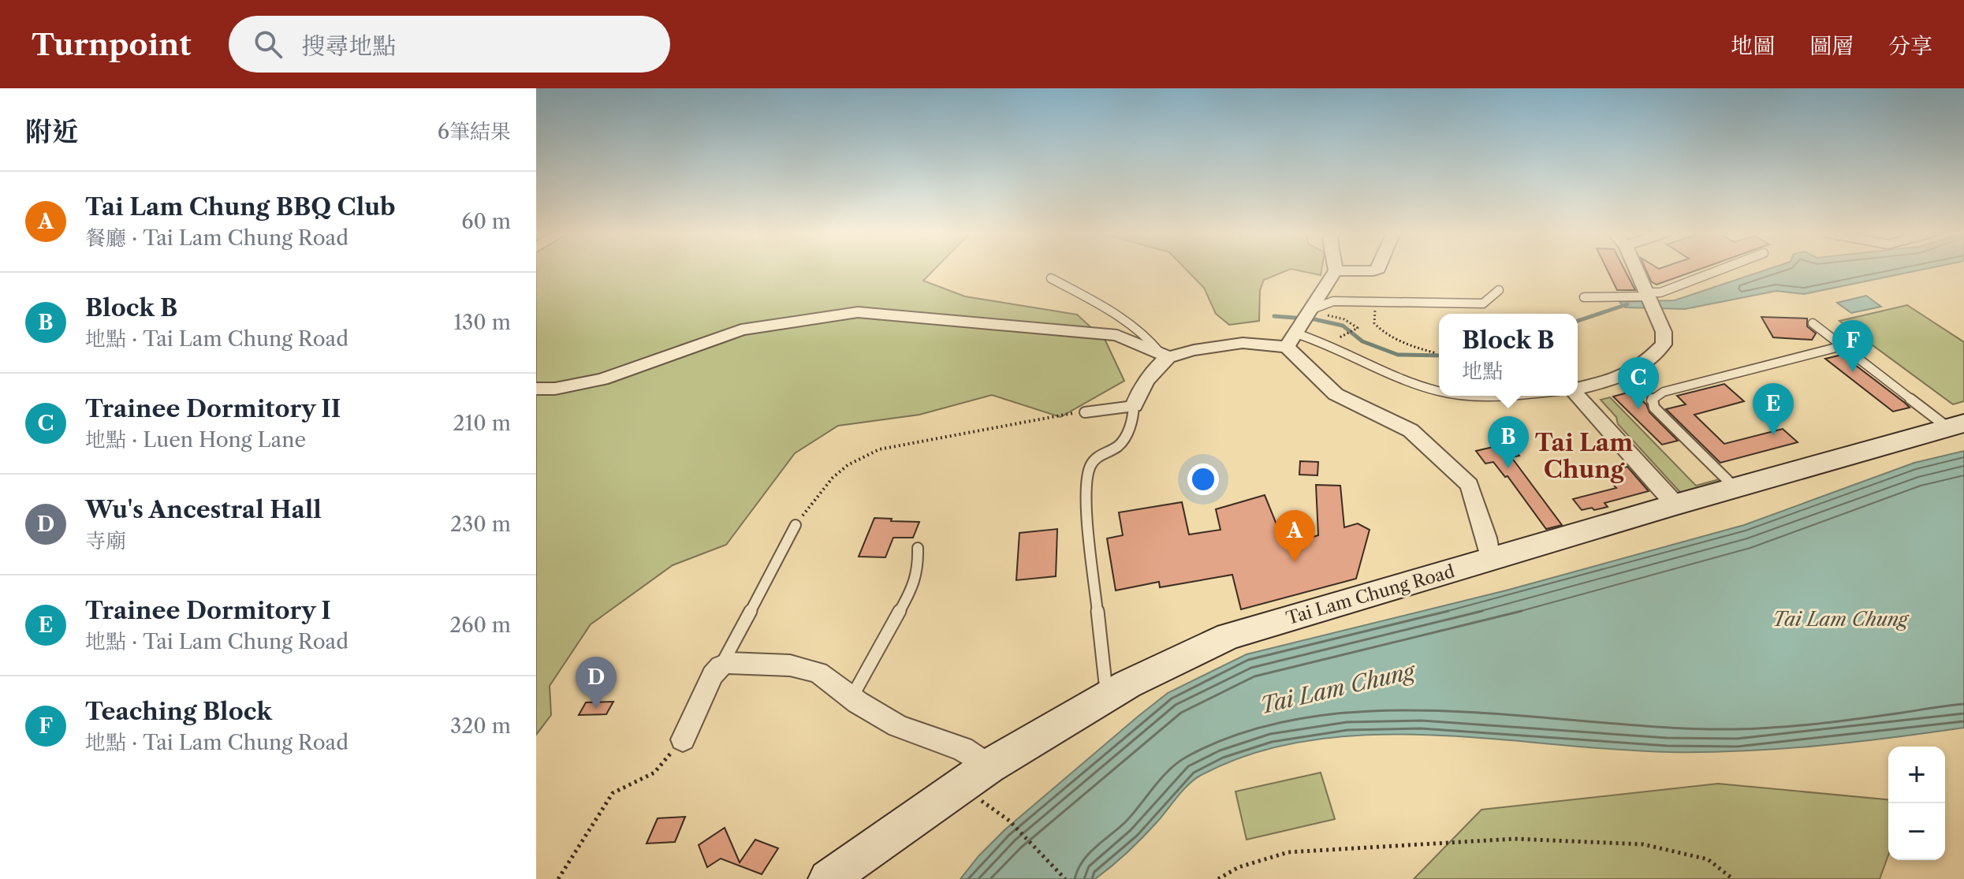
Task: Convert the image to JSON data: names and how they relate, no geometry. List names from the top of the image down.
{
  "streets": {
    "street": ["Tai Lam Chung Road"]
  },
  "districts": ["Tai Lam Chung"],
  "water": ["Tai Lam Chung"],
  "page": {
    "header": "Turnpoint",
    "search": "搜尋地點",
    "nav": ["地圖", "圖層", "分享"],
    "heading": ["附近", "6筆結果"],
    "list": [
      {
        "mark": "A",
        "name": "Tai Lam Chung BBQ Club",
        "note": "餐廳 · Tai Lam Chung Road",
        "value": "60 m"
      },
      {
        "mark": "B",
        "name": "Block B",
        "note": "地點 · Tai Lam Chung Road",
        "value": "130 m"
      },
      {
        "mark": "C",
        "name": "Trainee Dormitory II",
        "note": "地點 · Luen Hong Lane",
        "value": "210 m"
      },
      {
        "mark": "D",
        "name": "Wu's Ancestral Hall",
        "note": "寺廟",
        "value": "230 m"
      },
      {
        "mark": "E",
        "name": "Trainee Dormitory I",
        "note": "地點 · Tai Lam Chung Road",
        "value": "260 m"
      },
      {
        "mark": "F",
        "name": "Teaching Block",
        "note": "地點 · Tai Lam Chung Road",
        "value": "320 m"
      }
    ],
    "popup": ["Block B", "地點"],
    "pins": [
      "F",
      "C",
      "E",
      "B",
      "A",
      "D"
    ],
    "map_buttons": ["+", "−"]
  }
}
